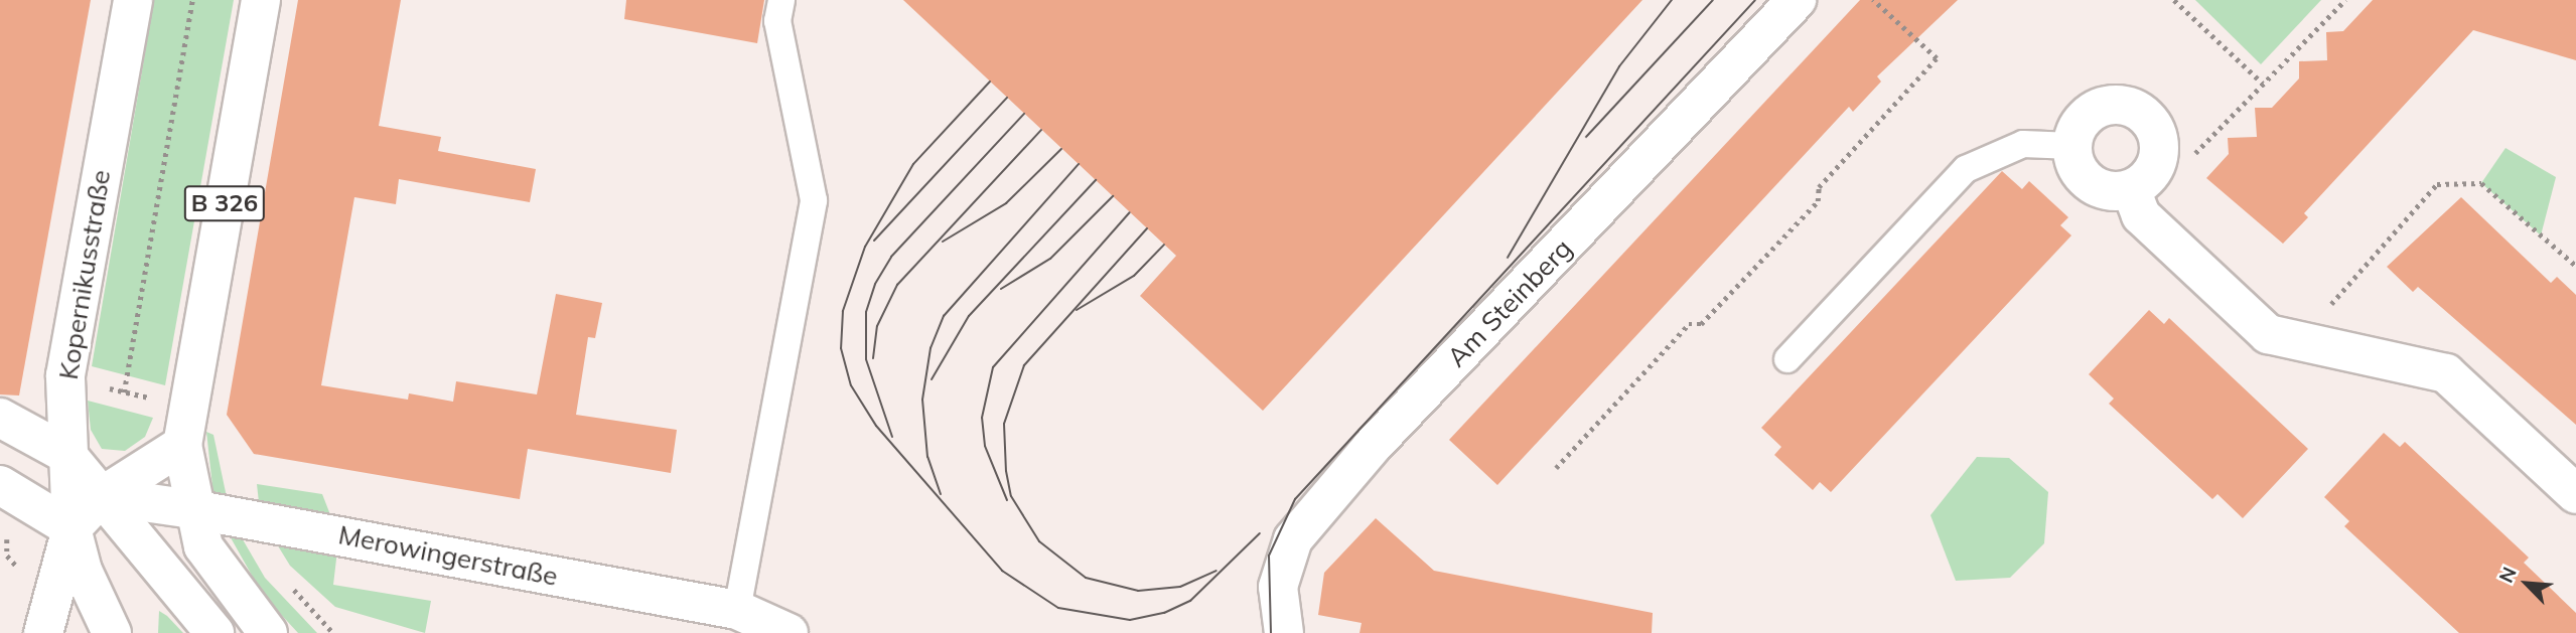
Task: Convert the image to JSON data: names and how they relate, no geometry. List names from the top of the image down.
{
  "streets": {
    "street": [
      "B 326",
      "Kopernikusstraße",
      "Am Steinberg",
      "Merowingerstraße"
    ]
  },
  "crossings": [
    ["B 326", "Merowingerstraße"]
  ],
  "north": "top left"
}
